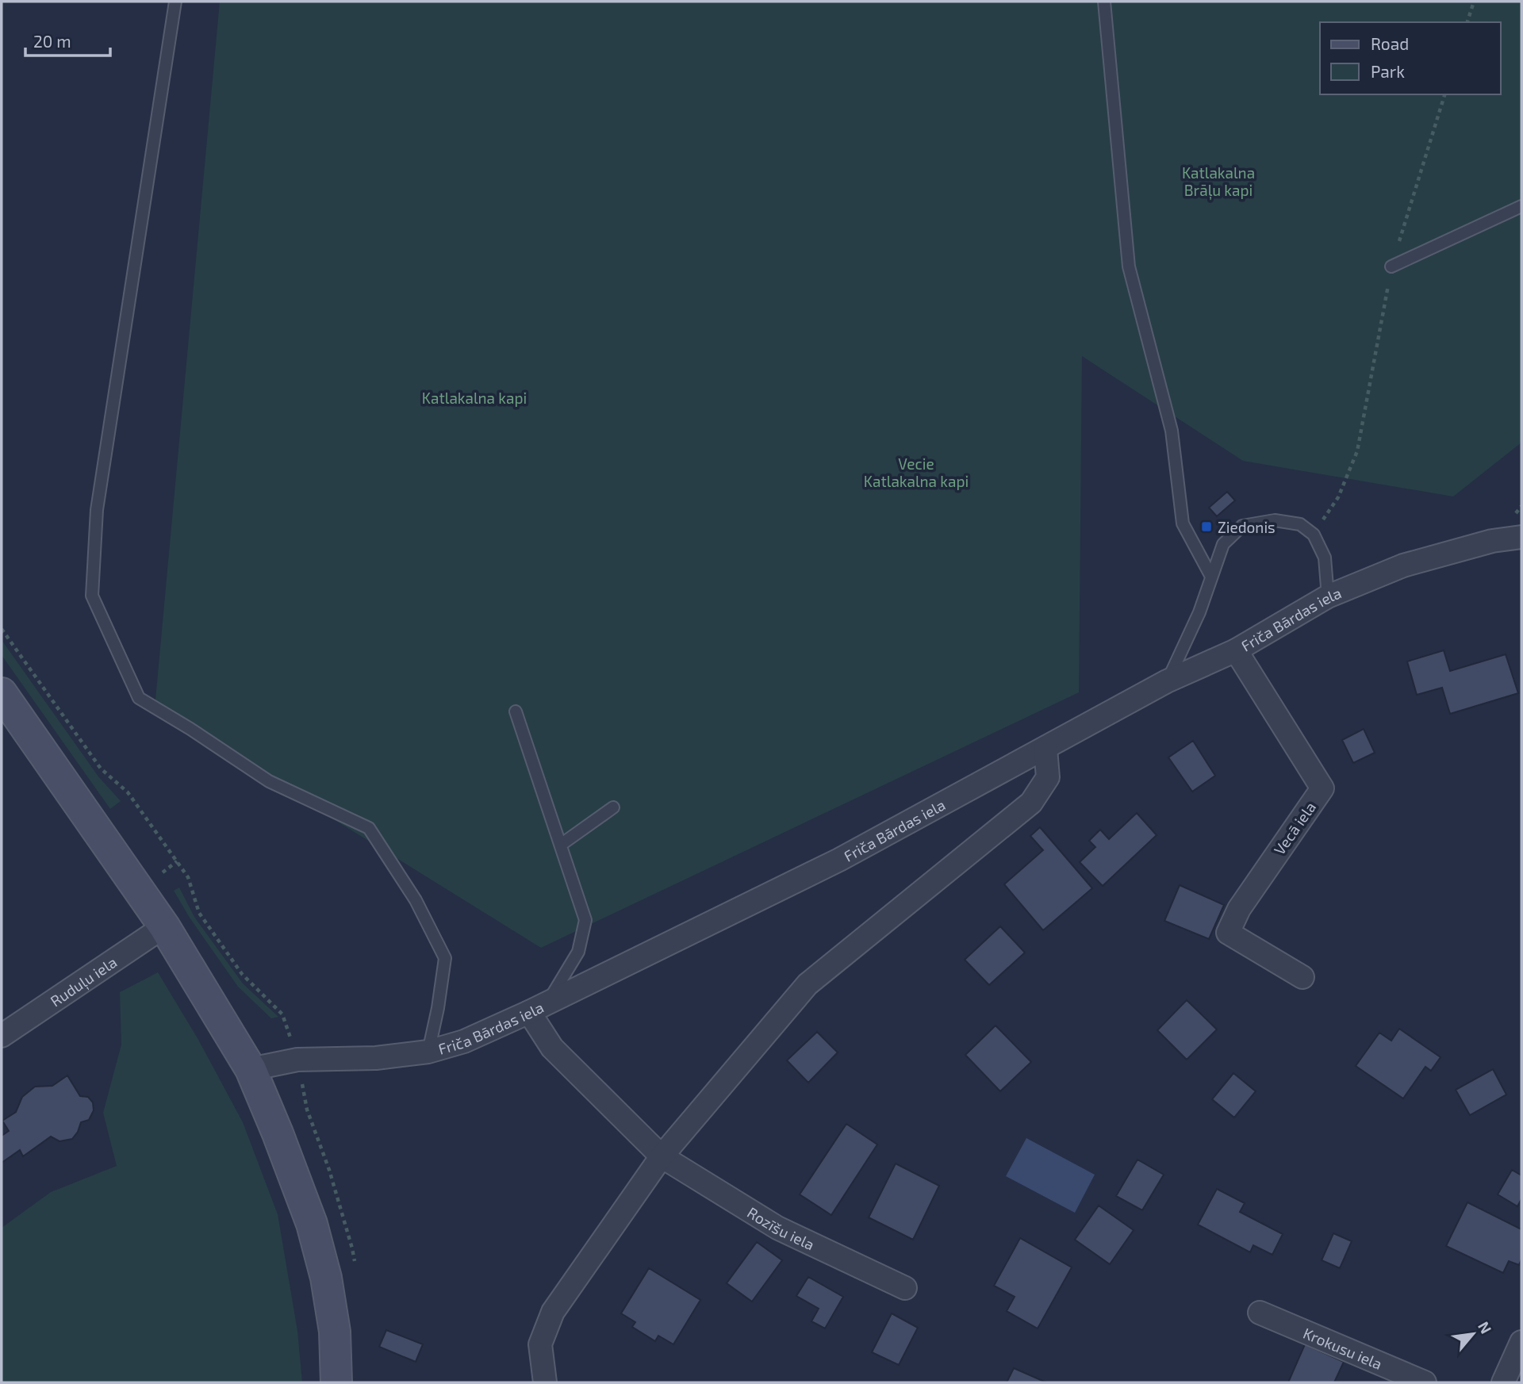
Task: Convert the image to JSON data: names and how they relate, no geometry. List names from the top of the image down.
{
  "streets": {
    "street": [
      "Friča Bārdas iela",
      "Vecā iela",
      "Ruduļu iela",
      "Rozīšu iela",
      "Krokusu iela"
    ]
  },
  "crossings": [
    ["Friča Bārdas iela", "Vecā iela"],
    ["Friča Bārdas iela", "Rozīšu iela"]
  ],
  "parks": ["Katlakalna Brāļu kapi", "Katlakalna kapi", "Vecie Katlakalna kapi"],
  "places": {
    "transit": ["Ziedonis"]
  },
  "legend": ["Road", "Park"],
  "scale_bar": "20 m",
  "north": "top right"
}
